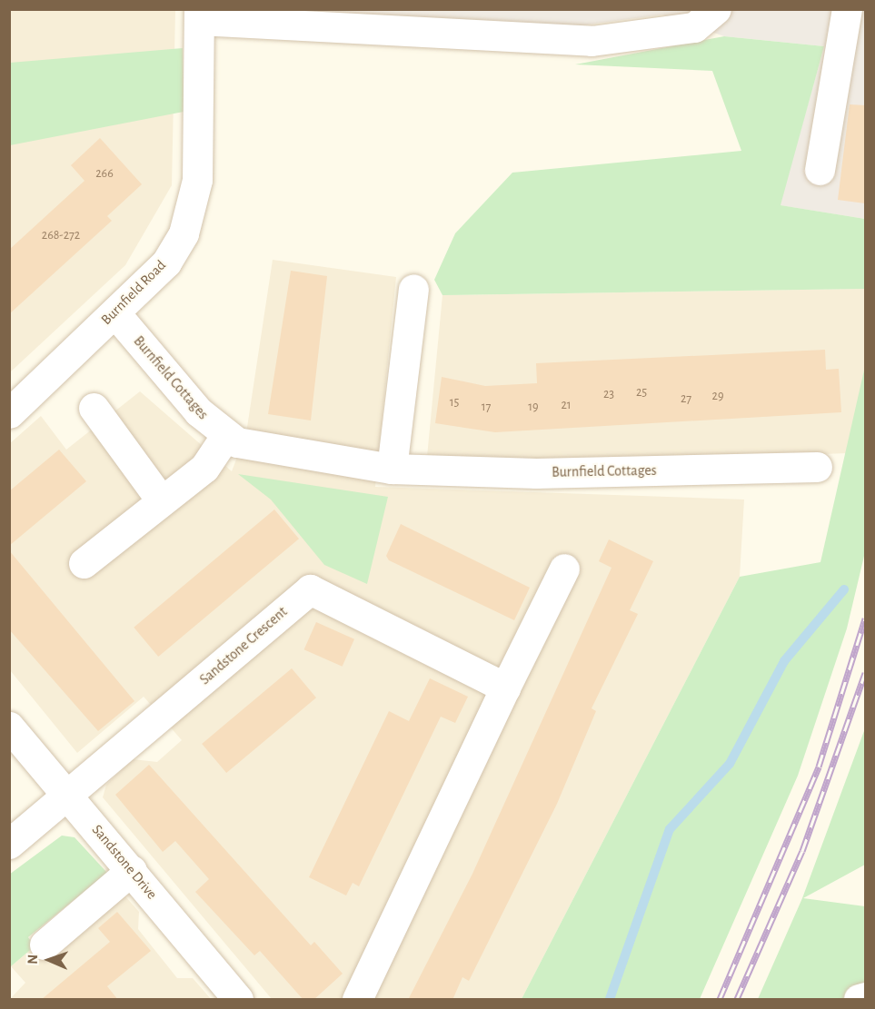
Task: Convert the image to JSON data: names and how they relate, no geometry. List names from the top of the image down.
{
  "streets": {
    "street": [
      "Burnfield Road",
      "Burnfield Cottages",
      "Sandstone Crescent",
      "Sandstone Drive"
    ]
  },
  "crossings": [
    ["Burnfield Road", "Burnfield Cottages"],
    ["Sandstone Crescent", "Sandstone Drive"]
  ],
  "house_numbers": [
    "266",
    "268-272",
    "25",
    "23",
    "29",
    "27",
    "15",
    "21",
    "17",
    "19"
  ],
  "north": "left"
}
